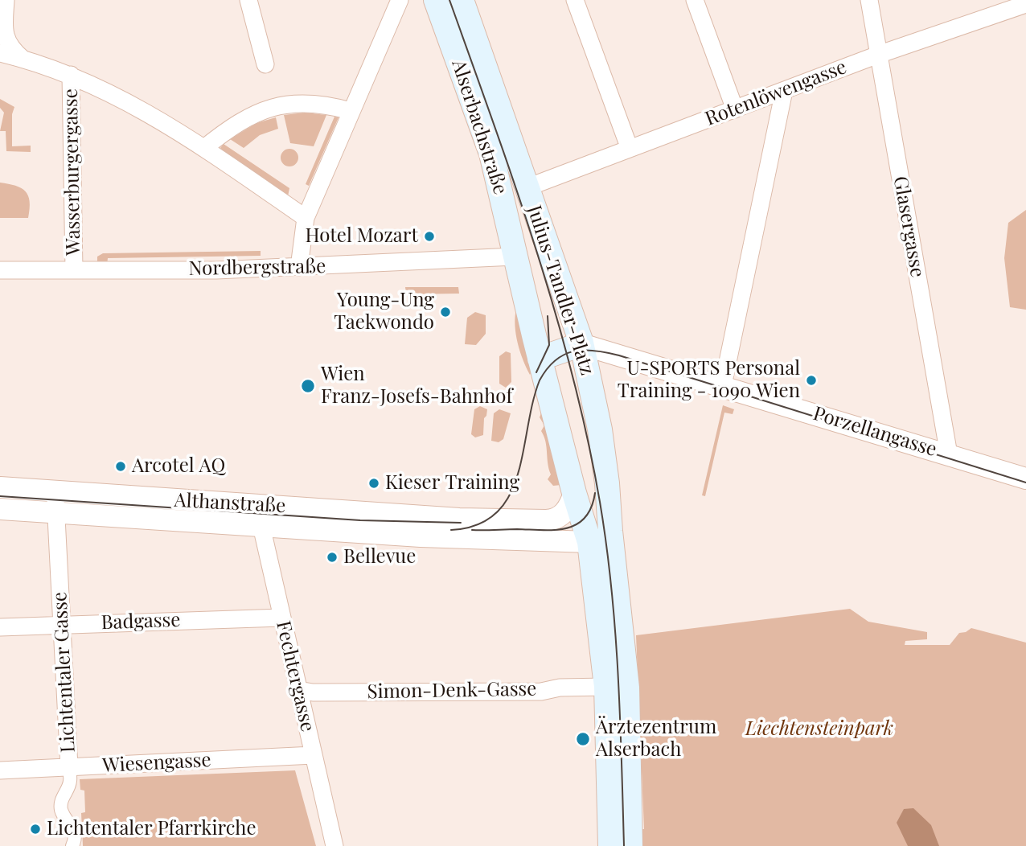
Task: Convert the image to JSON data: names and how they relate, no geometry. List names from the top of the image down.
{
  "streets": {
    "main road": ["Alserbachstraße", "Julius-Tandler-Platz"],
    "street": [
      "Rotenlöwengasse",
      "Wasserburgergasse",
      "Glasergasse",
      "Nordbergstraße",
      "Porzellangasse",
      "Althanstraße",
      "Badgasse",
      "Lichtentaler Gasse",
      "Fechtergasse",
      "Simon-Denk-Gasse",
      "Wiesengasse"
    ]
  },
  "crossings": [
    ["Rotenlöwengasse", "Alserbachstraße"],
    ["Rotenlöwengasse", "Glasergasse"],
    ["Rotenlöwengasse", "Julius-Tandler-Platz"],
    ["Alserbachstraße", "Nordbergstraße"],
    ["Alserbachstraße", "Julius-Tandler-Platz"],
    ["Wasserburgergasse", "Nordbergstraße"],
    ["Glasergasse", "Porzellangasse"],
    ["Nordbergstraße", "Julius-Tandler-Platz"],
    ["Julius-Tandler-Platz", "Porzellangasse"],
    ["Althanstraße", "Lichtentaler Gasse"],
    ["Althanstraße", "Fechtergasse"],
    ["Badgasse", "Lichtentaler Gasse"],
    ["Badgasse", "Fechtergasse"],
    ["Lichtentaler Gasse", "Wiesengasse"],
    ["Fechtergasse", "Simon-Denk-Gasse"],
    ["Fechtergasse", "Wiesengasse"]
  ],
  "parks": ["Liechtensteinpark"],
  "places": [
    "Hotel Mozart",
    "Young-Ung Taekwondo",
    "U-SPORTS Personal Training - 1090 Wien",
    "Wien Franz-Josefs-Bahnhof",
    "Arcotel AQ",
    "Kieser Training",
    "Bellevue",
    "Ärztezentrum Alserbach",
    "Lichtentaler Pfarrkirche"
  ]
}
